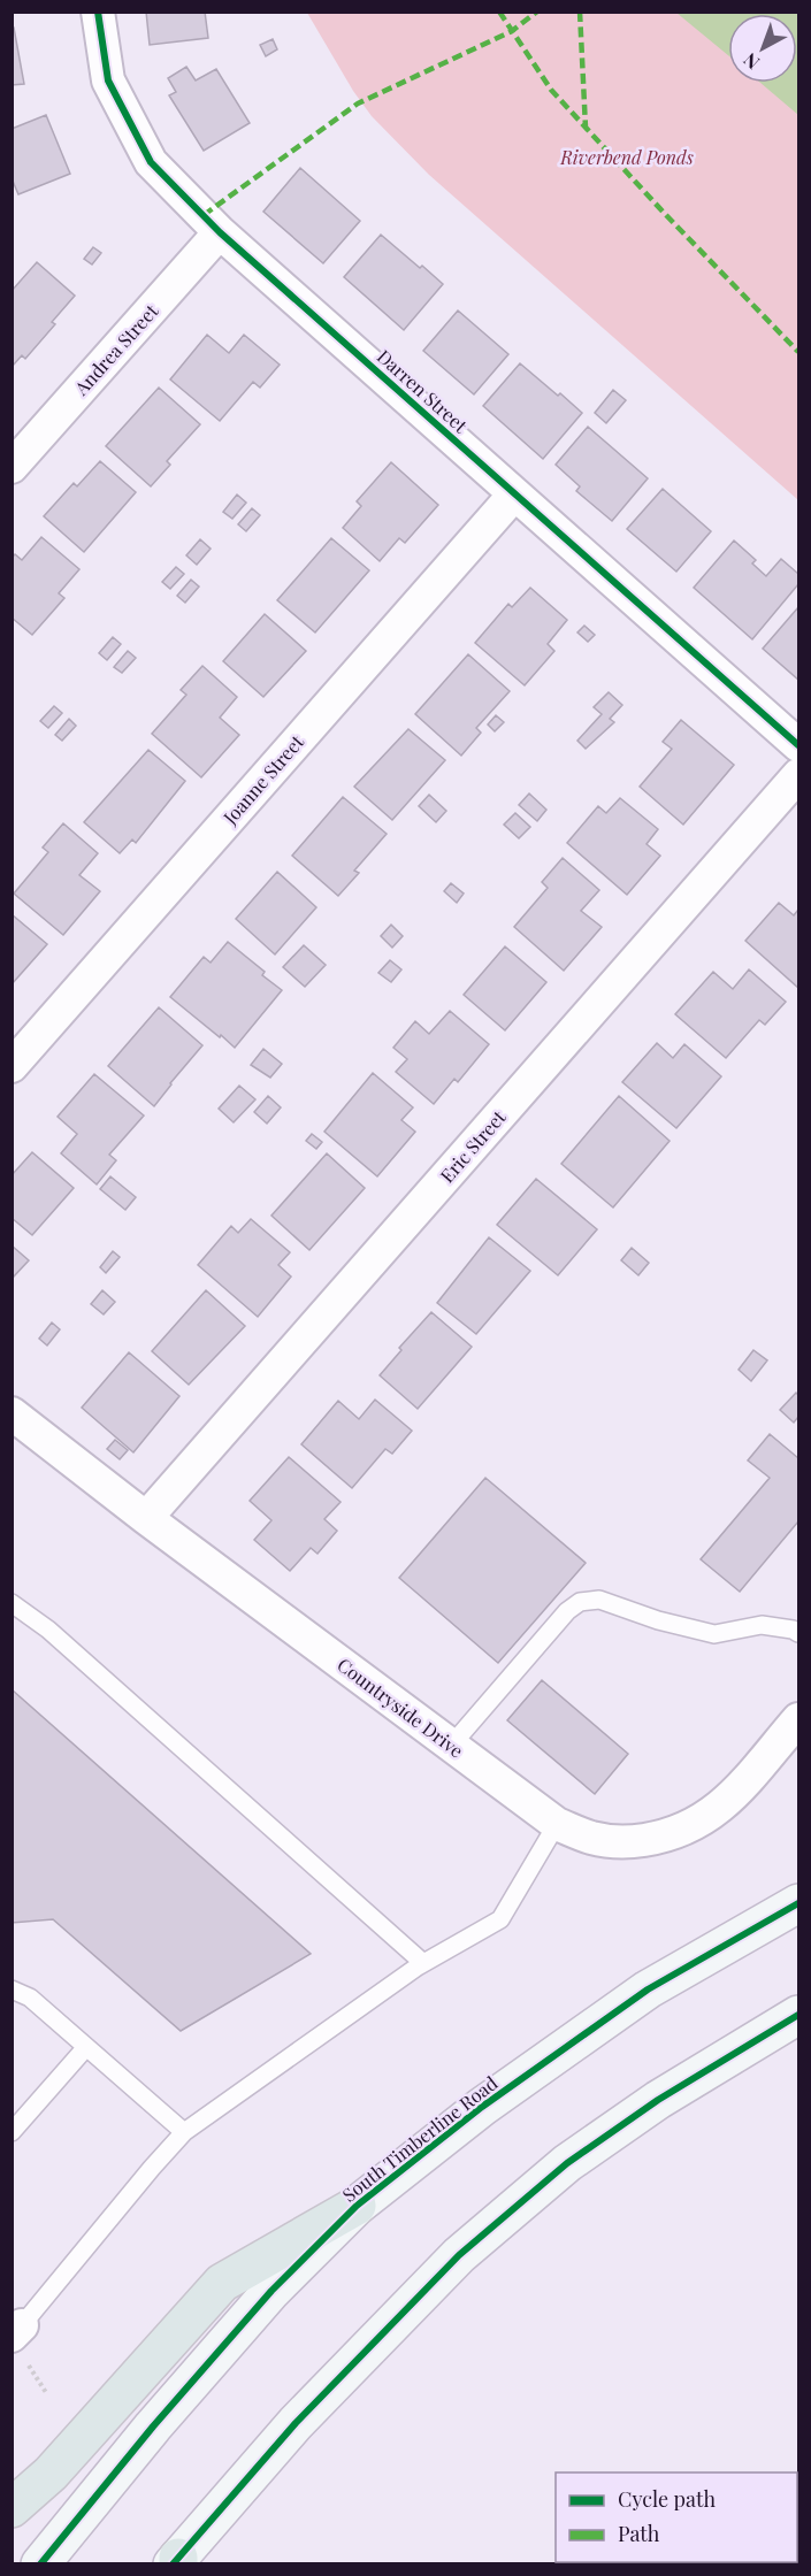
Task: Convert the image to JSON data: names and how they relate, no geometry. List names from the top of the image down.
{
  "streets": {
    "main road": ["South Timberline Road"],
    "street": [
      "Andrea Street",
      "Darren Street",
      "Joanne Street",
      "Eric Street",
      "Countryside Drive"
    ]
  },
  "crossings": [
    ["Andrea Street", "Darren Street"],
    ["Darren Street", "Joanne Street"],
    ["Eric Street", "Countryside Drive"]
  ],
  "parks": ["Riverbend Ponds"],
  "legend": ["Cycle path", "Path"],
  "north": "bottom left"
}
